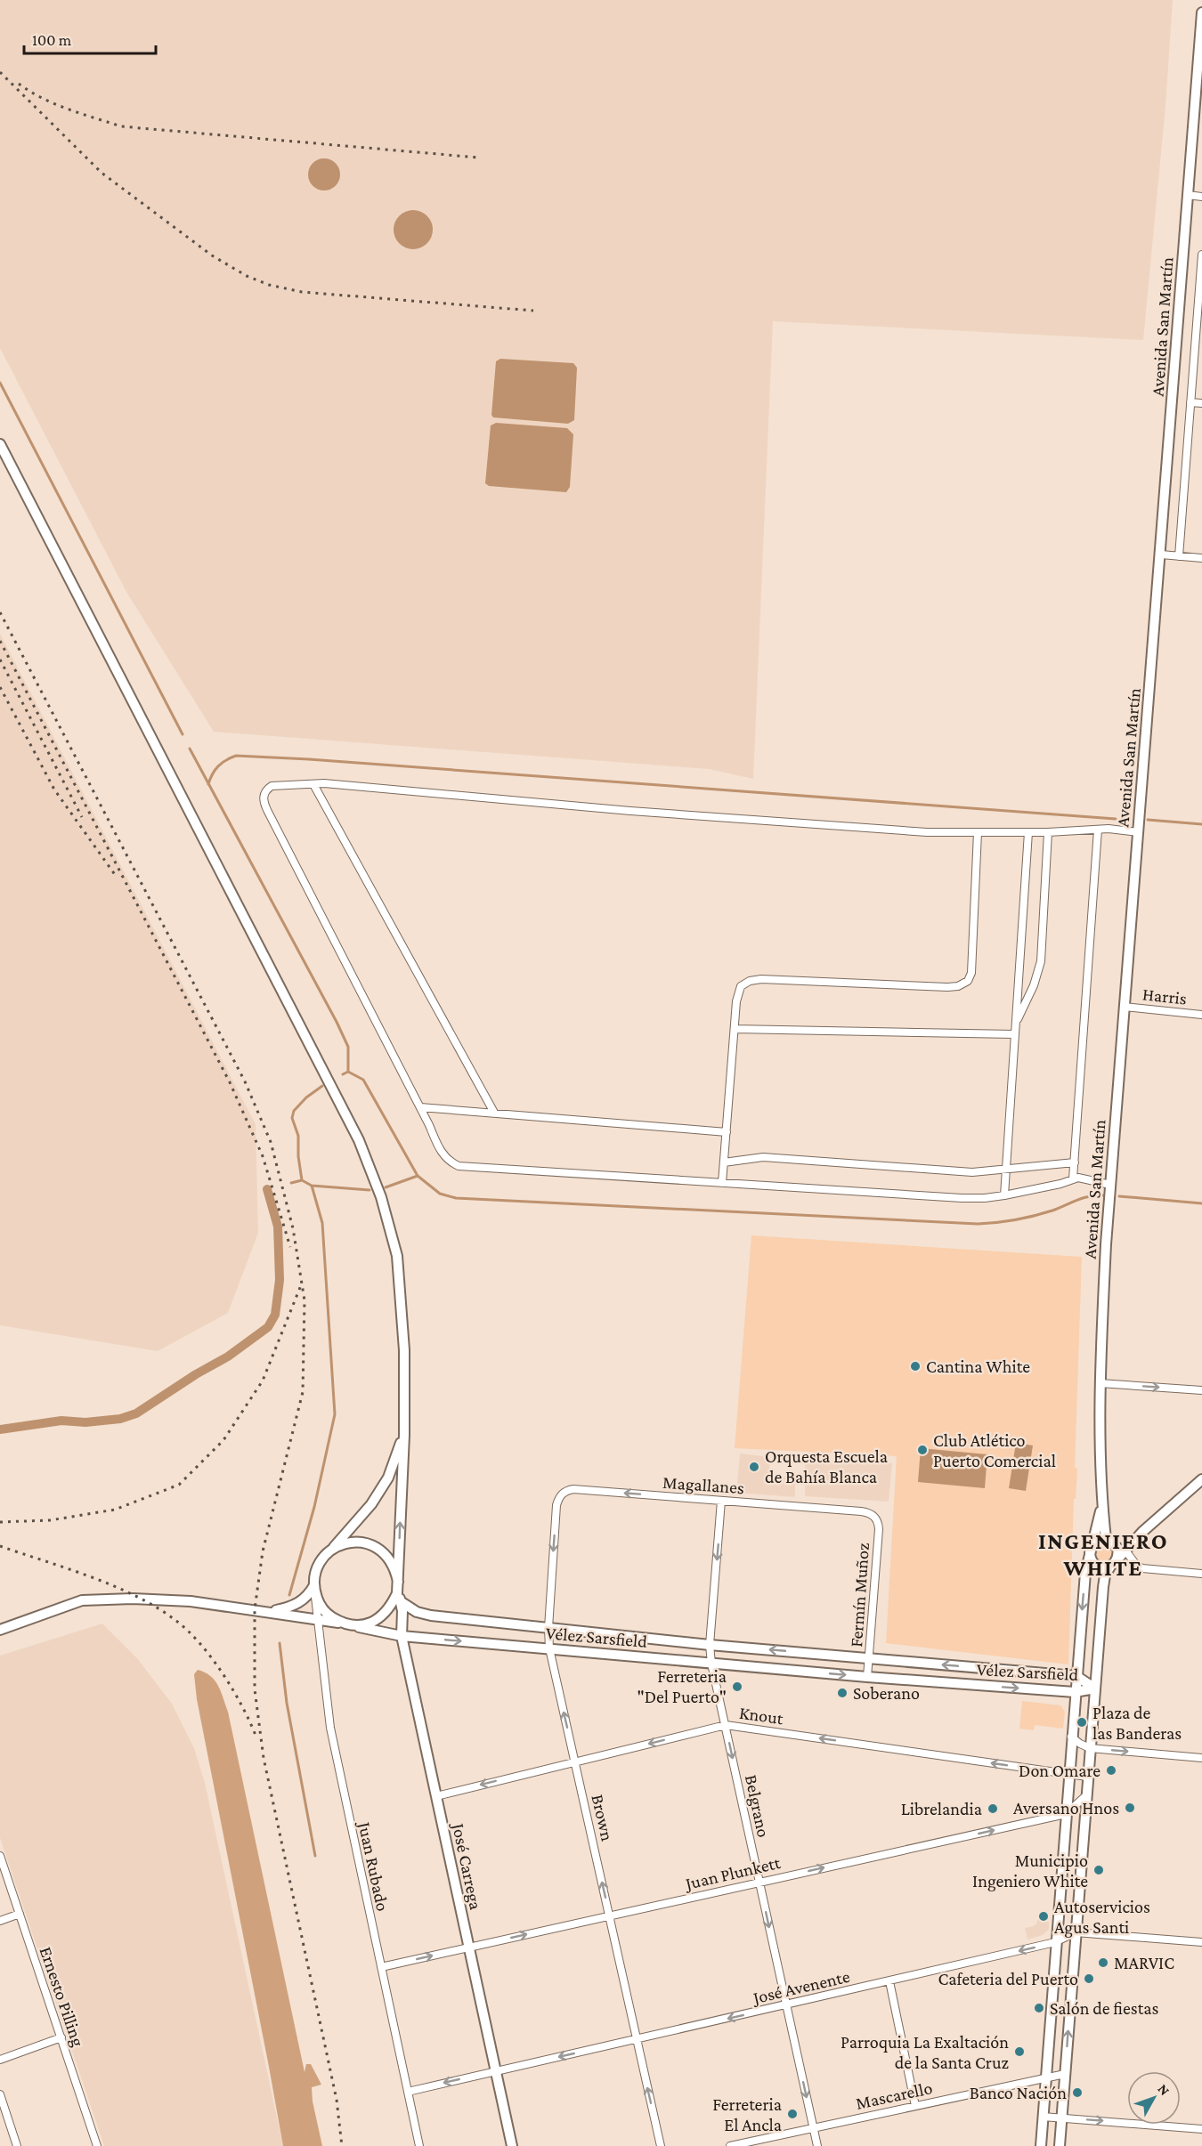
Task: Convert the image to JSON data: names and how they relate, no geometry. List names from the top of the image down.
{
  "streets": {
    "main road": ["Avenida San Martín", "Vélez Sarsfield", "José Carrega"],
    "street": [
      "Harris",
      "Magallanes",
      "Fermín Muñoz",
      "Knout",
      "Belgrano",
      "Brown",
      "Juan Rubado",
      "Juan Plunkett",
      "José Avenente",
      "Ernesto Pilling",
      "Mascarello"
    ]
  },
  "crossings": [
    ["Avenida San Martín", "Harris"],
    ["Avenida San Martín", "Vélez Sarsfield"],
    ["Avenida San Martín", "Knout"],
    ["Avenida San Martín", "Juan Plunkett"],
    ["Avenida San Martín", "José Avenente"],
    ["Avenida San Martín", "Mascarello"],
    ["Magallanes", "Fermín Muñoz"],
    ["Magallanes", "Belgrano"],
    ["Magallanes", "Brown"],
    ["Fermín Muñoz", "Vélez Sarsfield"],
    ["Vélez Sarsfield", "Belgrano"],
    ["Vélez Sarsfield", "Brown"],
    ["Vélez Sarsfield", "Juan Rubado"],
    ["Vélez Sarsfield", "José Carrega"],
    ["Knout", "Belgrano"],
    ["Knout", "Brown"],
    ["Knout", "José Carrega"],
    ["Belgrano", "Juan Plunkett"],
    ["Belgrano", "José Avenente"],
    ["Belgrano", "Mascarello"],
    ["Brown", "Juan Plunkett"],
    ["Brown", "José Avenente"],
    ["Juan Rubado", "José Carrega"],
    ["Juan Rubado", "Juan Plunkett"],
    ["Juan Rubado", "José Avenente"],
    ["José Carrega", "Juan Plunkett"],
    ["José Carrega", "José Avenente"]
  ],
  "one_way": [
    "Magallanes",
    "Knout",
    "Belgrano",
    "Juan Plunkett",
    "José Avenente"
  ],
  "districts": ["INGENIERO WHITE"],
  "places": [
    "Cantina White",
    "Club Atlético Puerto Comercial",
    "Orquesta Escuela de Bahía Blanca",
    "Ferreteria \"Del Puerto\"",
    "Soberano",
    "Plaza de las Banderas",
    "Don Omare",
    "Aversano Hnos",
    "Librelandia",
    "Municipio Ingeniero White",
    "Autoservicios Agus Santi",
    "MARVIC",
    "Cafeteria del Puerto",
    "Salón de fiestas",
    "Parroquia La Exaltación de la Santa Cruz",
    "Banco Nación",
    "Ferreteria El Ancla"
  ],
  "scale_bar": "100 m",
  "north": "top right"
}
